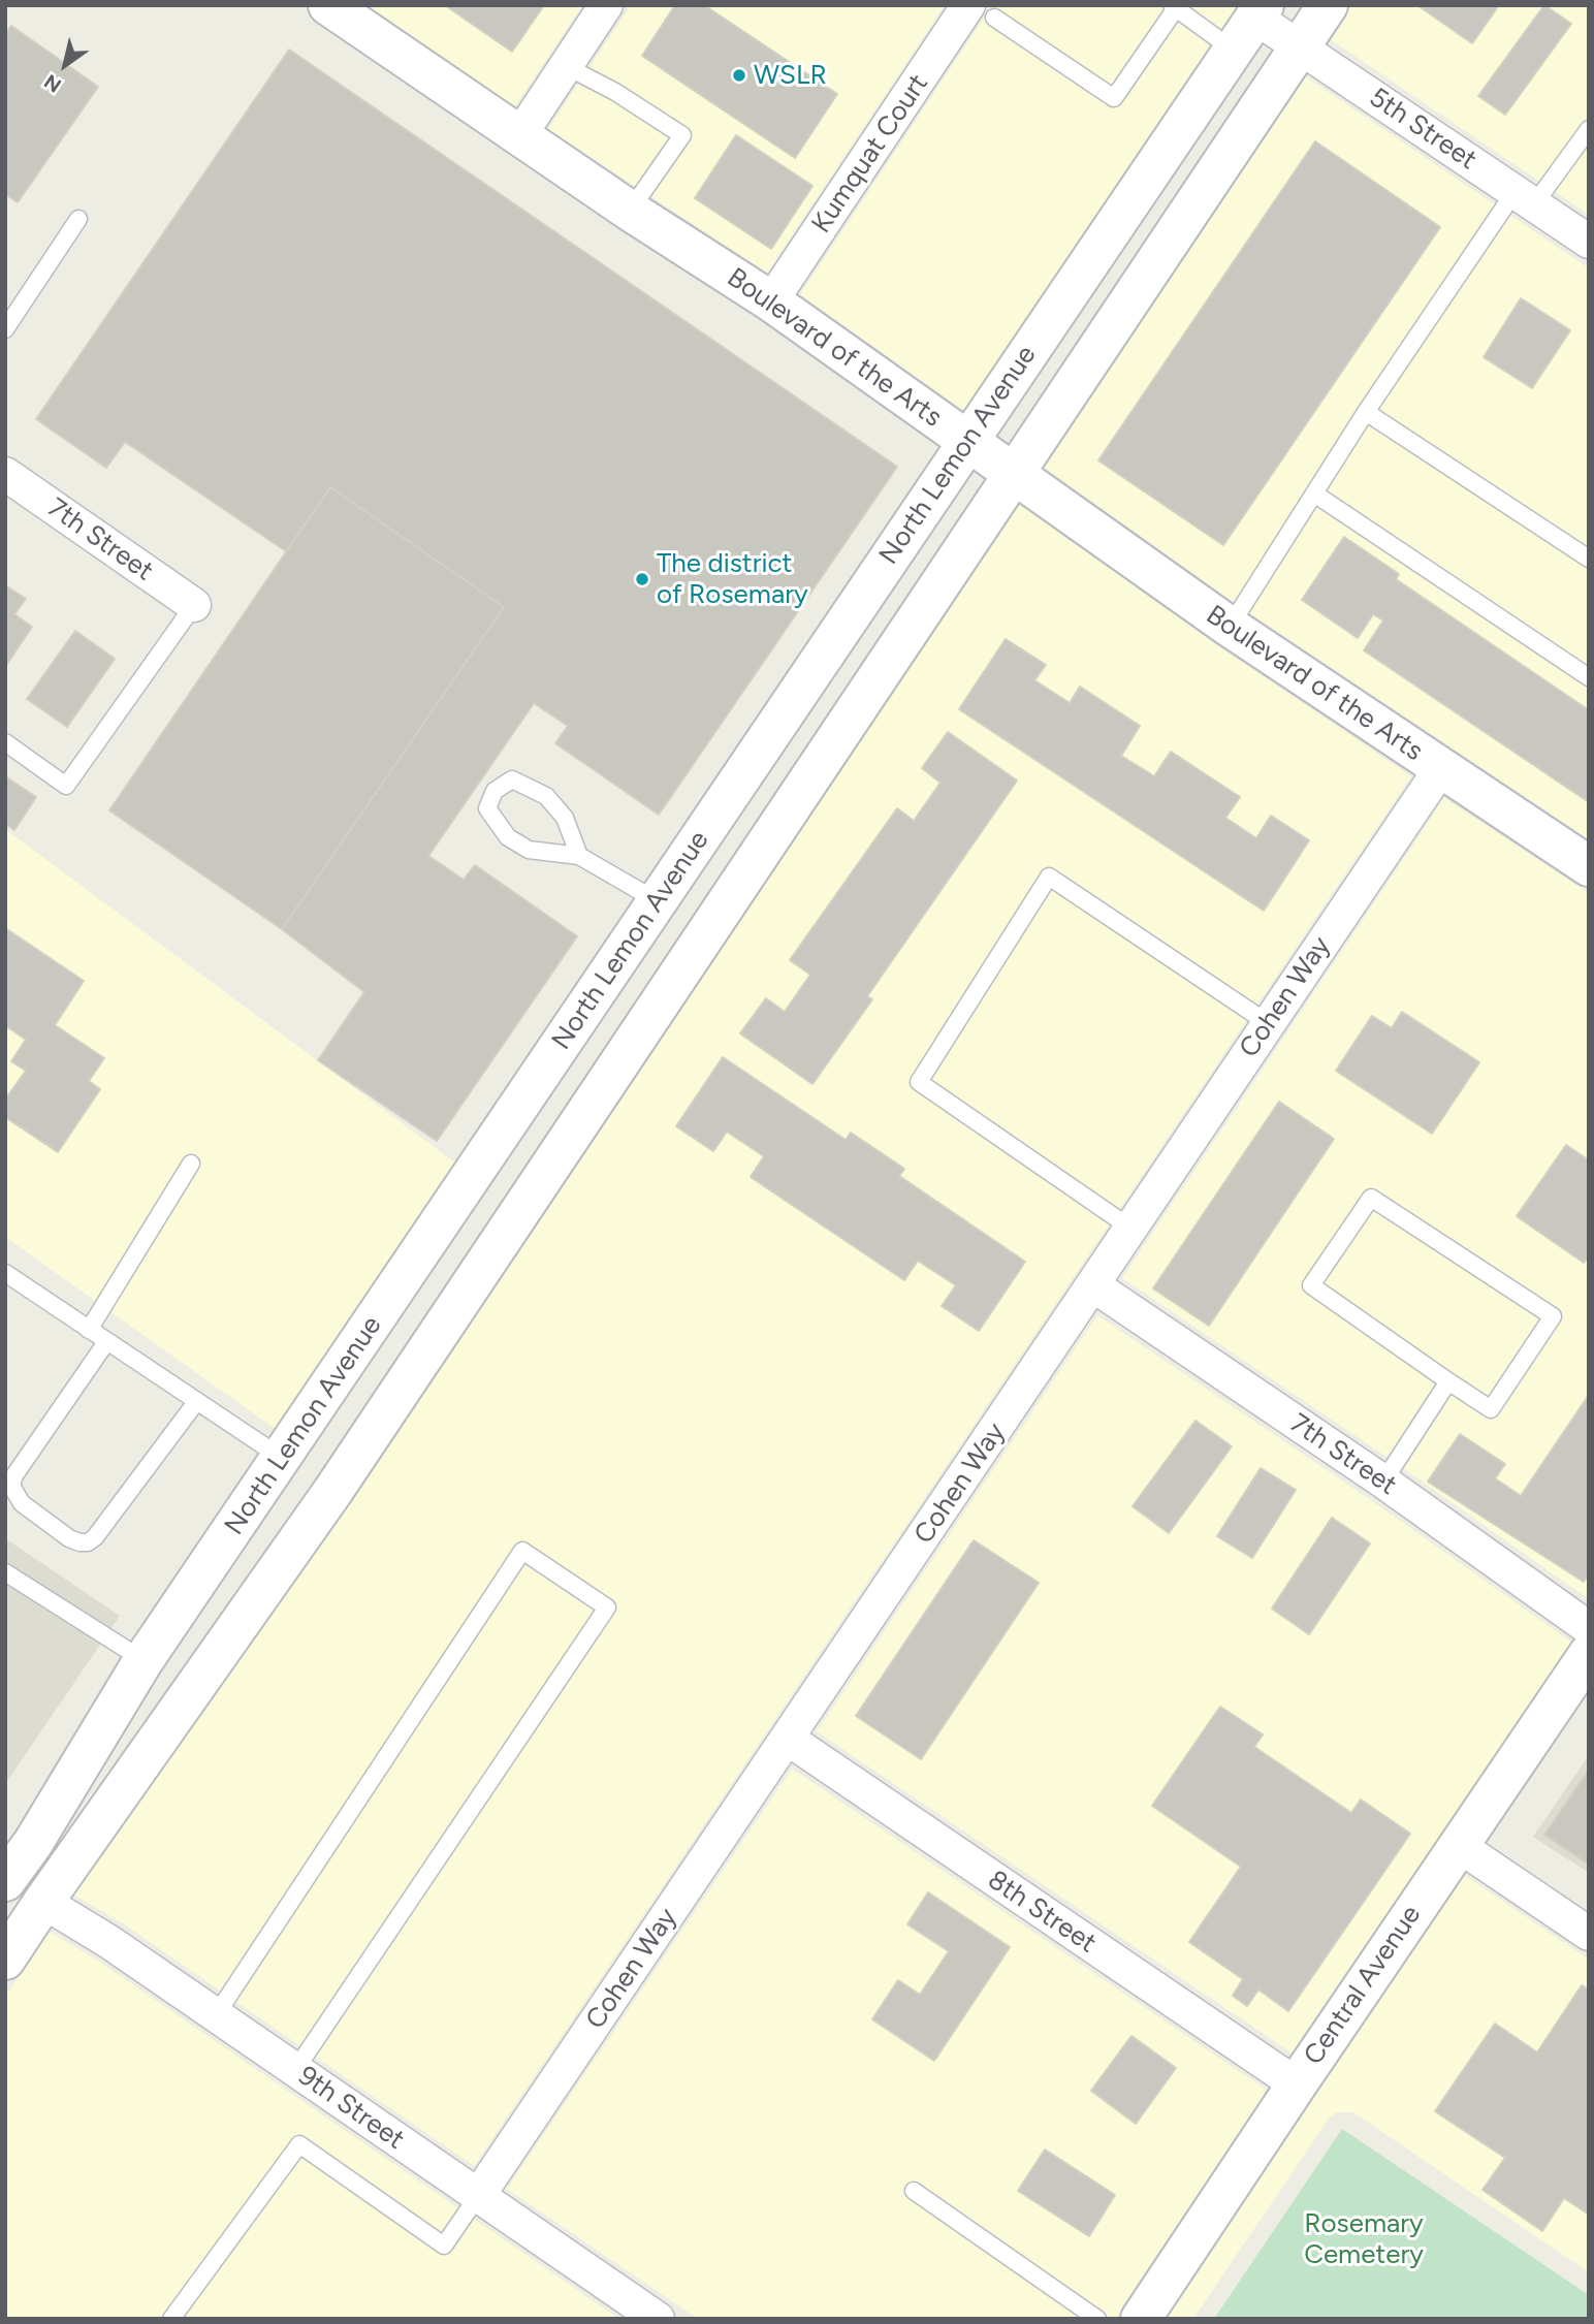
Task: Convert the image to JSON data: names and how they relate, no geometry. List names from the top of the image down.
{
  "streets": {
    "street": [
      "5th Street",
      "Kumquat Court",
      "Boulevard of the Arts",
      "North Lemon Avenue",
      "7th Street",
      "Cohen Way",
      "8th Street",
      "Central Avenue",
      "9th Street"
    ]
  },
  "crossings": [
    ["5th Street", "North Lemon Avenue"],
    ["Kumquat Court", "Boulevard of the Arts"],
    ["Boulevard of the Arts", "North Lemon Avenue"],
    ["Boulevard of the Arts", "Cohen Way"],
    ["7th Street", "Cohen Way"],
    ["Cohen Way", "8th Street"],
    ["Cohen Way", "9th Street"],
    ["8th Street", "Central Avenue"]
  ],
  "parks": ["Rosemary Cemetery"],
  "places": ["WSLR", "The district of Rosemary"],
  "north": "bottom left"
}
